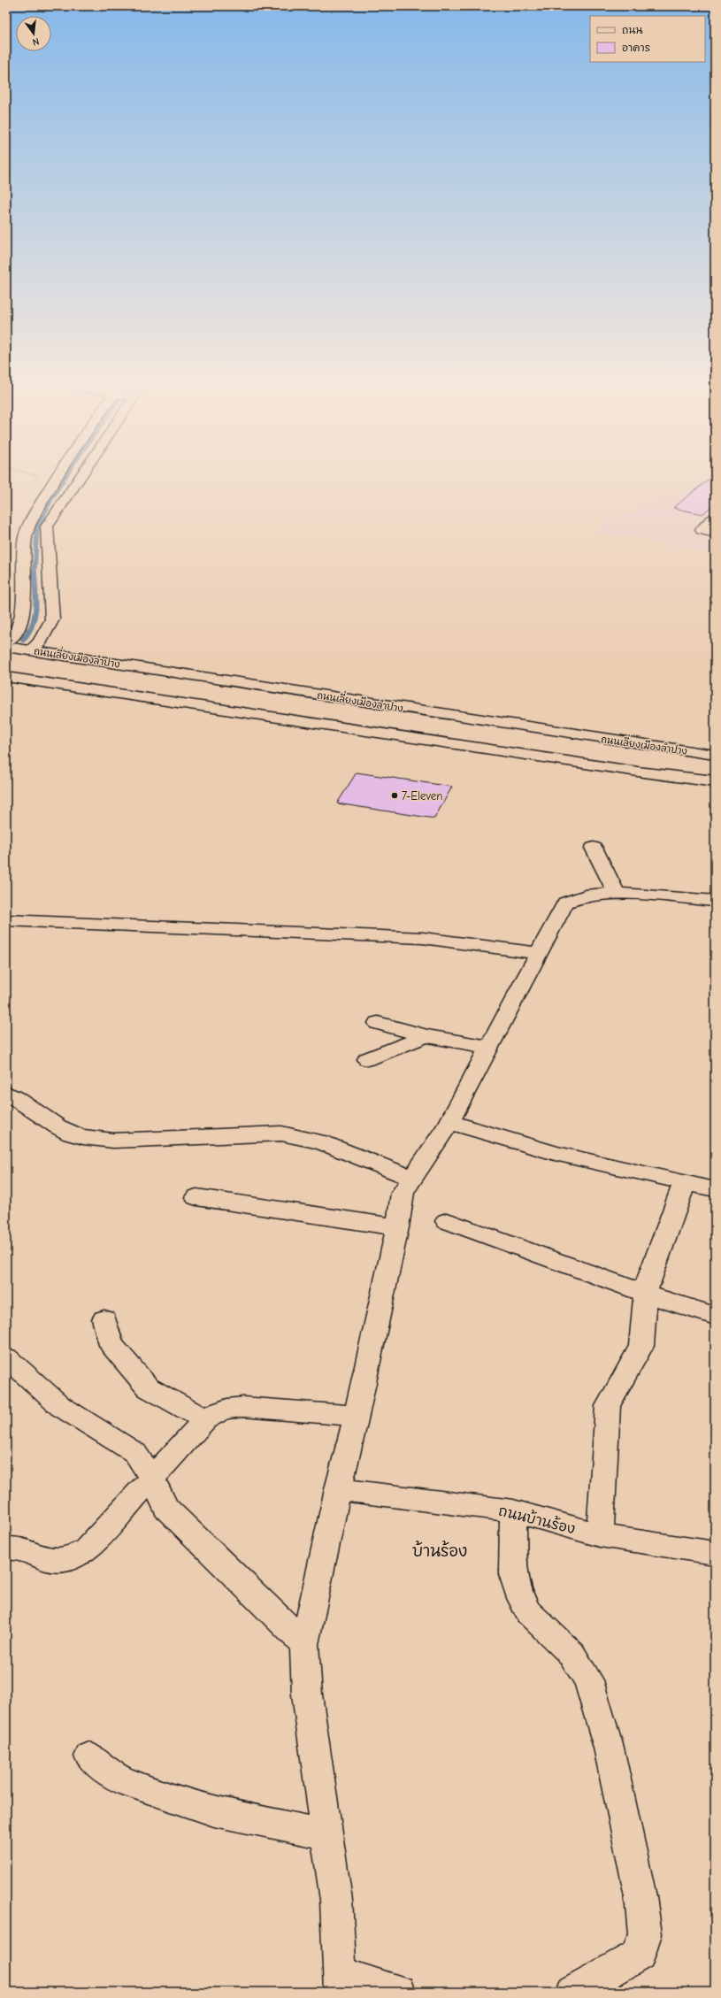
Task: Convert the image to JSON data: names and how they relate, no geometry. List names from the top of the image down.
{
  "streets": {
    "main road": ["ถนนเลี่ยงเมืองลำปาง", "ถนนบ้านร้อง"]
  },
  "districts": ["บ้านร้อง"],
  "places": ["7-Eleven"],
  "legend": ["ถนน", "อาคาร"],
  "north": "bottom"
}
